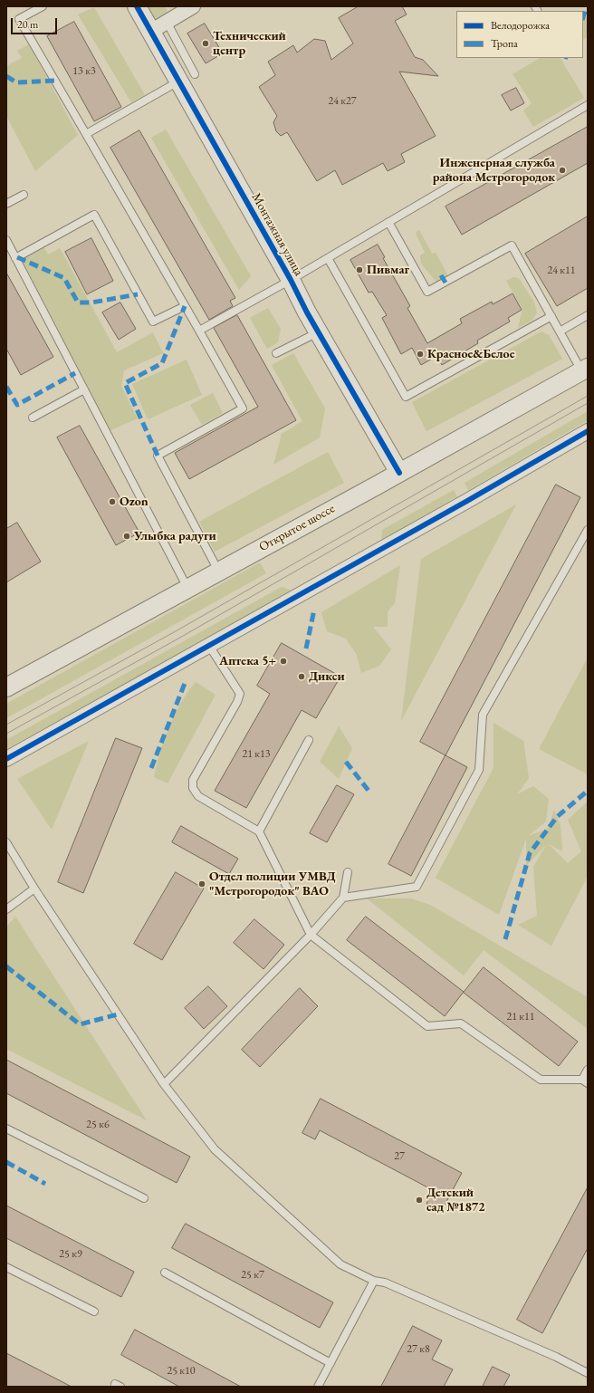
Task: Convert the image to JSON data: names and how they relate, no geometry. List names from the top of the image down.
{
  "streets": {
    "street": ["Монтажная улица", "Открытое шоссе"]
  },
  "crossings": [
    ["Монтажная улица", "Открытое шоссе"]
  ],
  "places": [
    "Технический центр",
    "Инженерная служба района Метрогородок",
    "Пивмаг",
    "Красное&Белое",
    "Ozon",
    "Улыбка радуги",
    "Аптека 5+",
    "Дикси",
    "Отдел полиции УМВД \"Метрогородок\" ВАО",
    "Детский сад №1872"
  ],
  "house_numbers": [
    "13 к3",
    "24 к27",
    "24 к11",
    "21 к13",
    "21 к11",
    "25 к6",
    "27",
    "25 к9",
    "25 к7",
    "27 к8",
    "25 к10"
  ],
  "legend": ["Велодорожка", "Тропа"],
  "scale_bar": "20 m"
}
